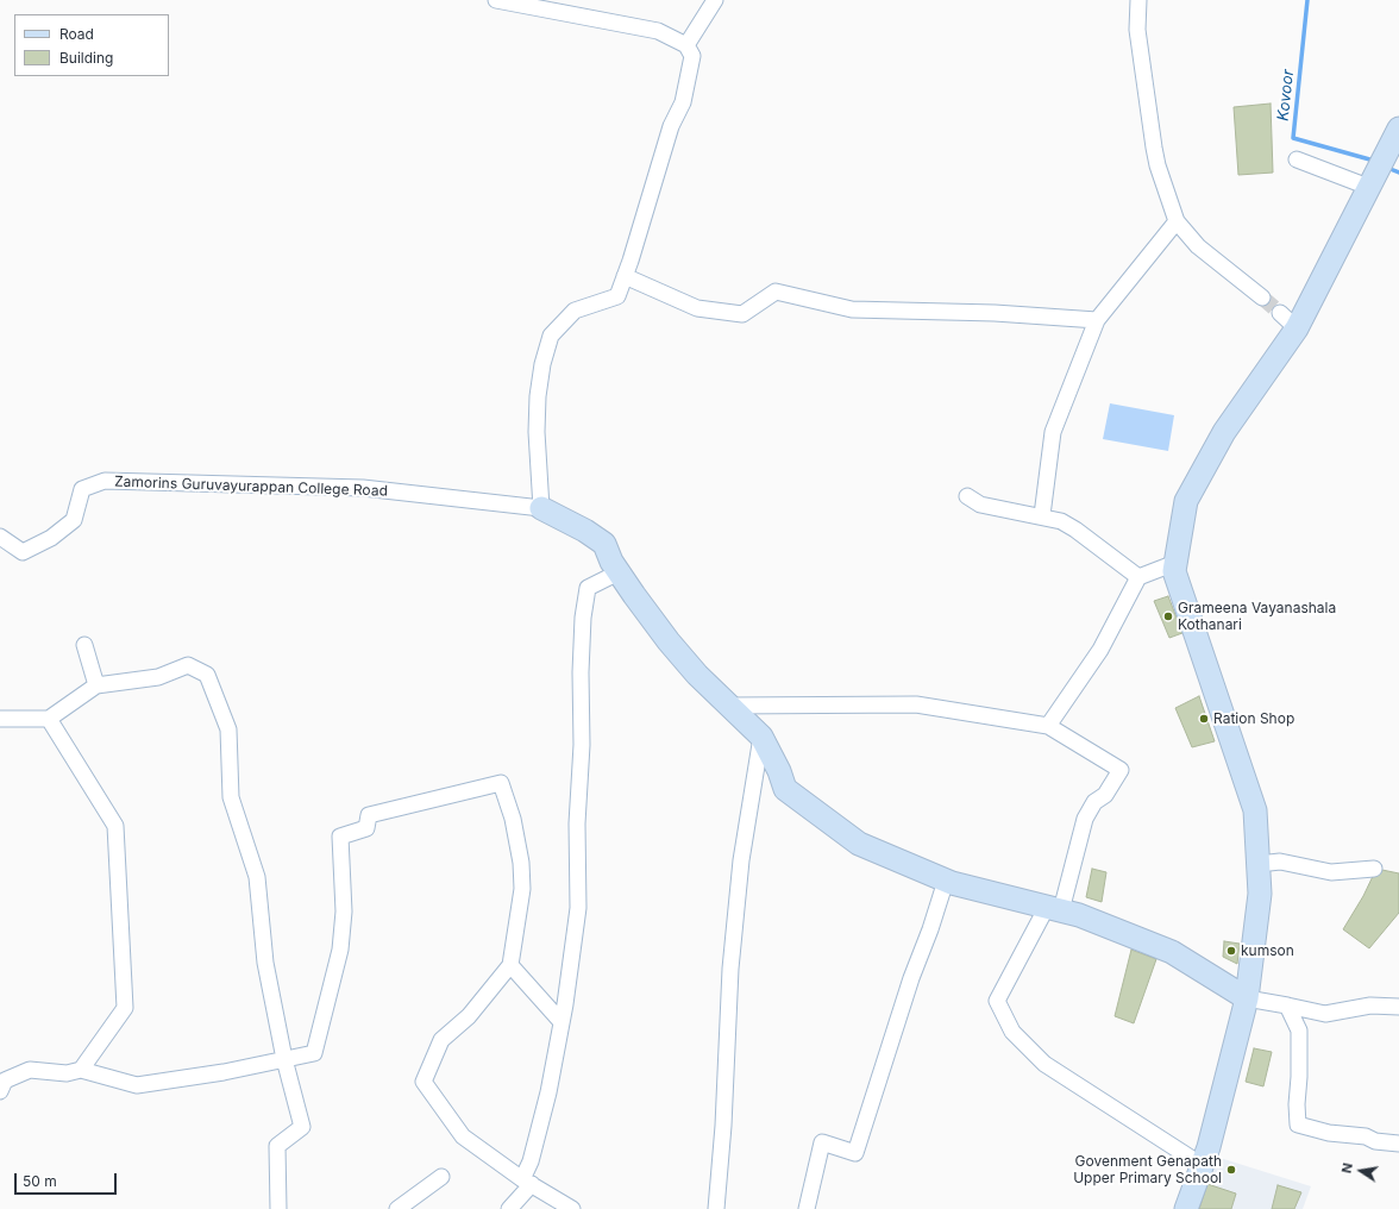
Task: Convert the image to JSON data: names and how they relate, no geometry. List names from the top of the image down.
{
  "streets": {
    "street": ["Zamorins Guruvayurappan College Road"]
  },
  "water": ["Kovoor"],
  "places": [
    "Grameena Vayanashala Kothanari",
    "Ration Shop",
    "kumson",
    "Govenment Genapath Upper Primary School"
  ],
  "legend": ["Road", "Building"],
  "scale_bar": "50 m",
  "north": "left"
}
